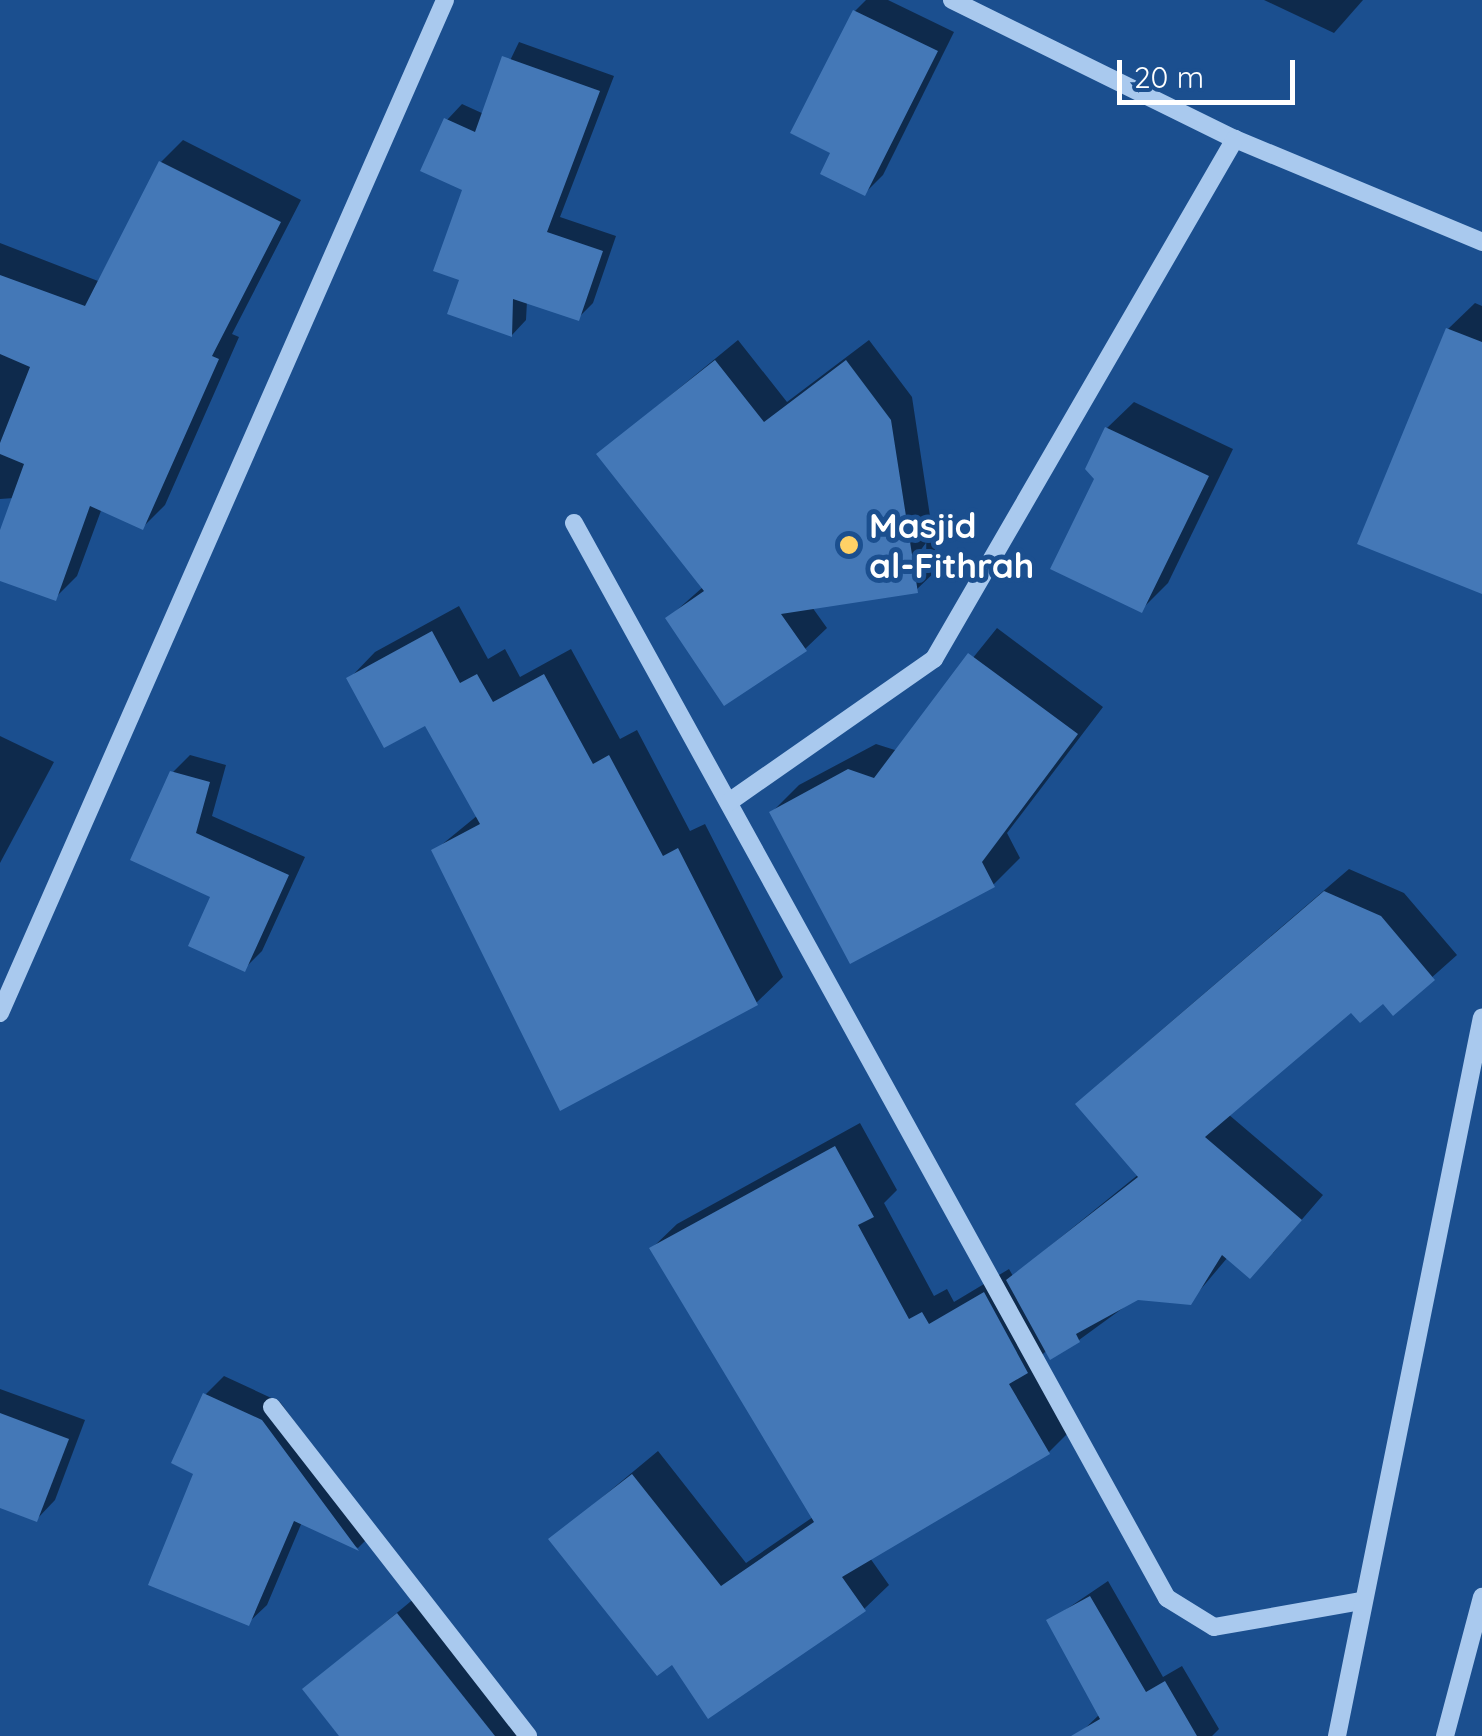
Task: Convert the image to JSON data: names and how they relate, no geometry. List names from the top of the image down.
{
  "places": ["Masjid al-Fithrah"],
  "scale_bar": "20 m"
}
